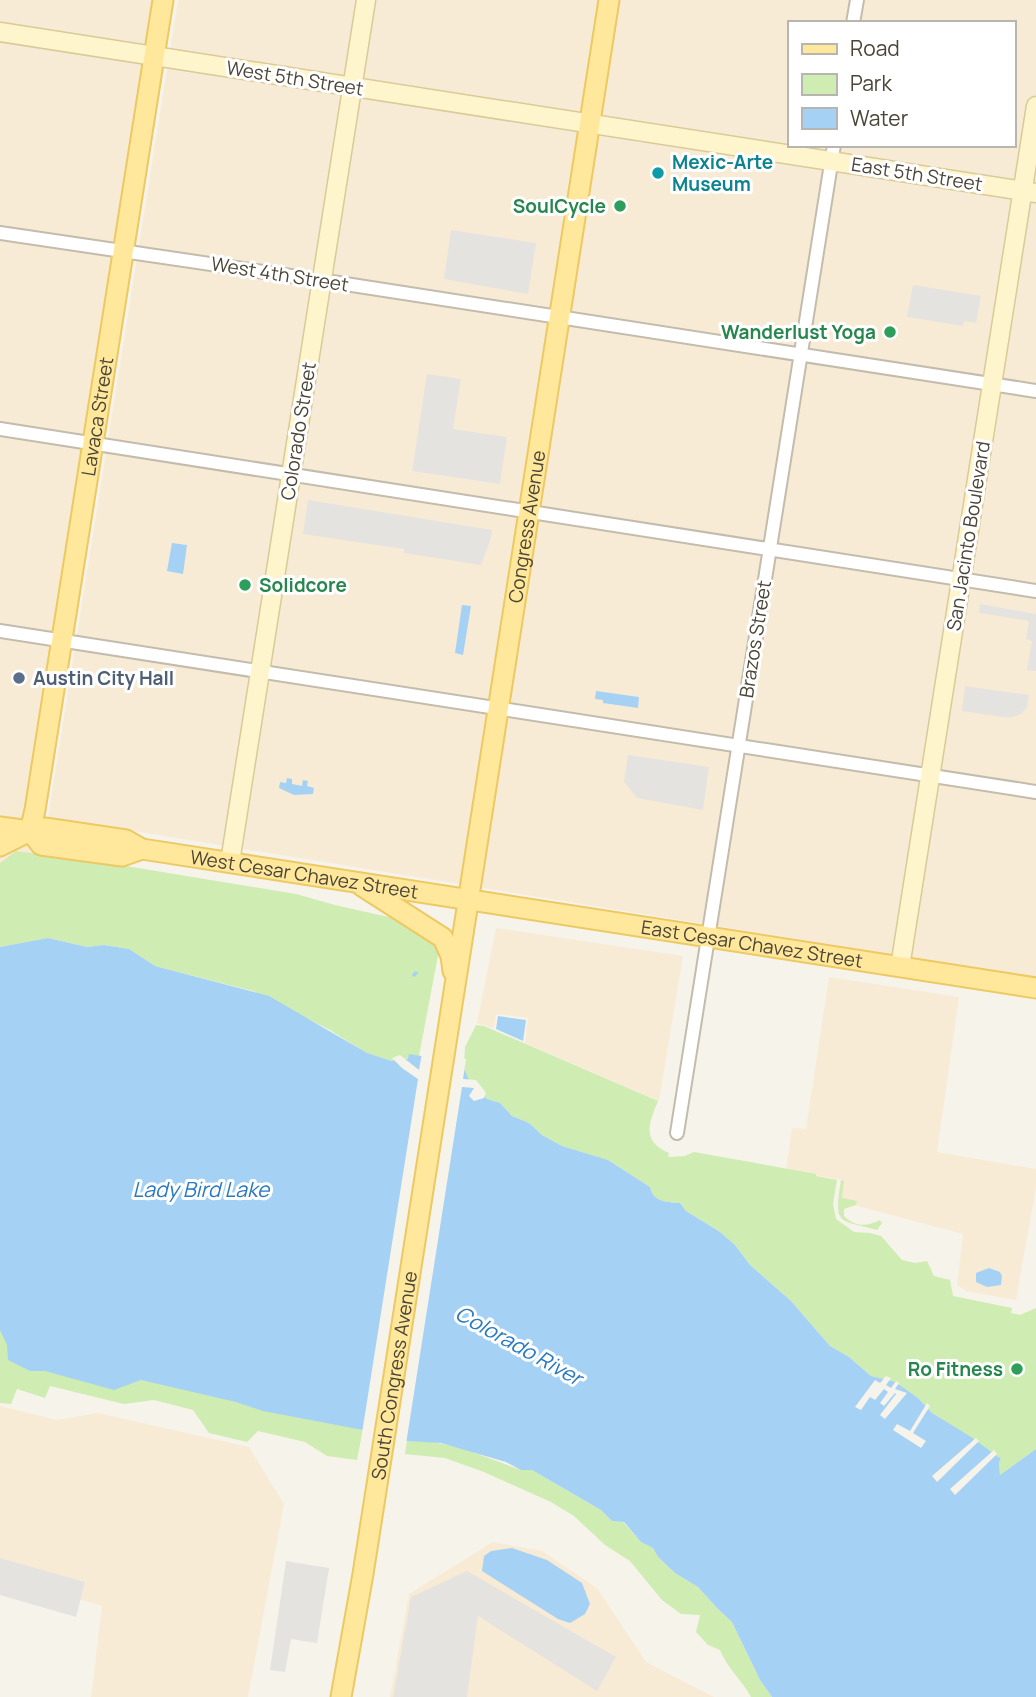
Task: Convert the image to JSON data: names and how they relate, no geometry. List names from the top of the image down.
{
  "streets": {
    "main road": [
      "West 5th Street",
      "East 5th Street",
      "Lavaca Street",
      "Colorado Street",
      "Congress Avenue",
      "San Jacinto Boulevard",
      "West Cesar Chavez Street",
      "East Cesar Chavez Street",
      "South Congress Avenue"
    ],
    "street": ["West 4th Street", "Brazos Street"]
  },
  "crossings": [
    ["West 5th Street", "East 5th Street"],
    ["West 5th Street", "Lavaca Street"],
    ["West 5th Street", "Colorado Street"],
    ["West 5th Street", "Congress Avenue"],
    ["East 5th Street", "Congress Avenue"],
    ["East 5th Street", "San Jacinto Boulevard"],
    ["East 5th Street", "Brazos Street"],
    ["West 4th Street", "Lavaca Street"],
    ["West 4th Street", "Colorado Street"],
    ["West 4th Street", "Congress Avenue"],
    ["West 4th Street", "San Jacinto Boulevard"],
    ["West 4th Street", "Brazos Street"],
    ["Lavaca Street", "West Cesar Chavez Street"],
    ["Colorado Street", "West Cesar Chavez Street"],
    ["Congress Avenue", "West Cesar Chavez Street"],
    ["Congress Avenue", "East Cesar Chavez Street"],
    ["Congress Avenue", "South Congress Avenue"],
    ["San Jacinto Boulevard", "East Cesar Chavez Street"],
    ["Brazos Street", "East Cesar Chavez Street"],
    ["West Cesar Chavez Street", "East Cesar Chavez Street"]
  ],
  "water": ["Lady Bird Lake", "Colorado River"],
  "places": [
    "Mexic-Arte Museum",
    "SoulCycle",
    "Wanderlust Yoga",
    "Solidcore",
    "Austin City Hall",
    "Ro Fitness"
  ],
  "legend": ["Road", "Park", "Water"]
}
